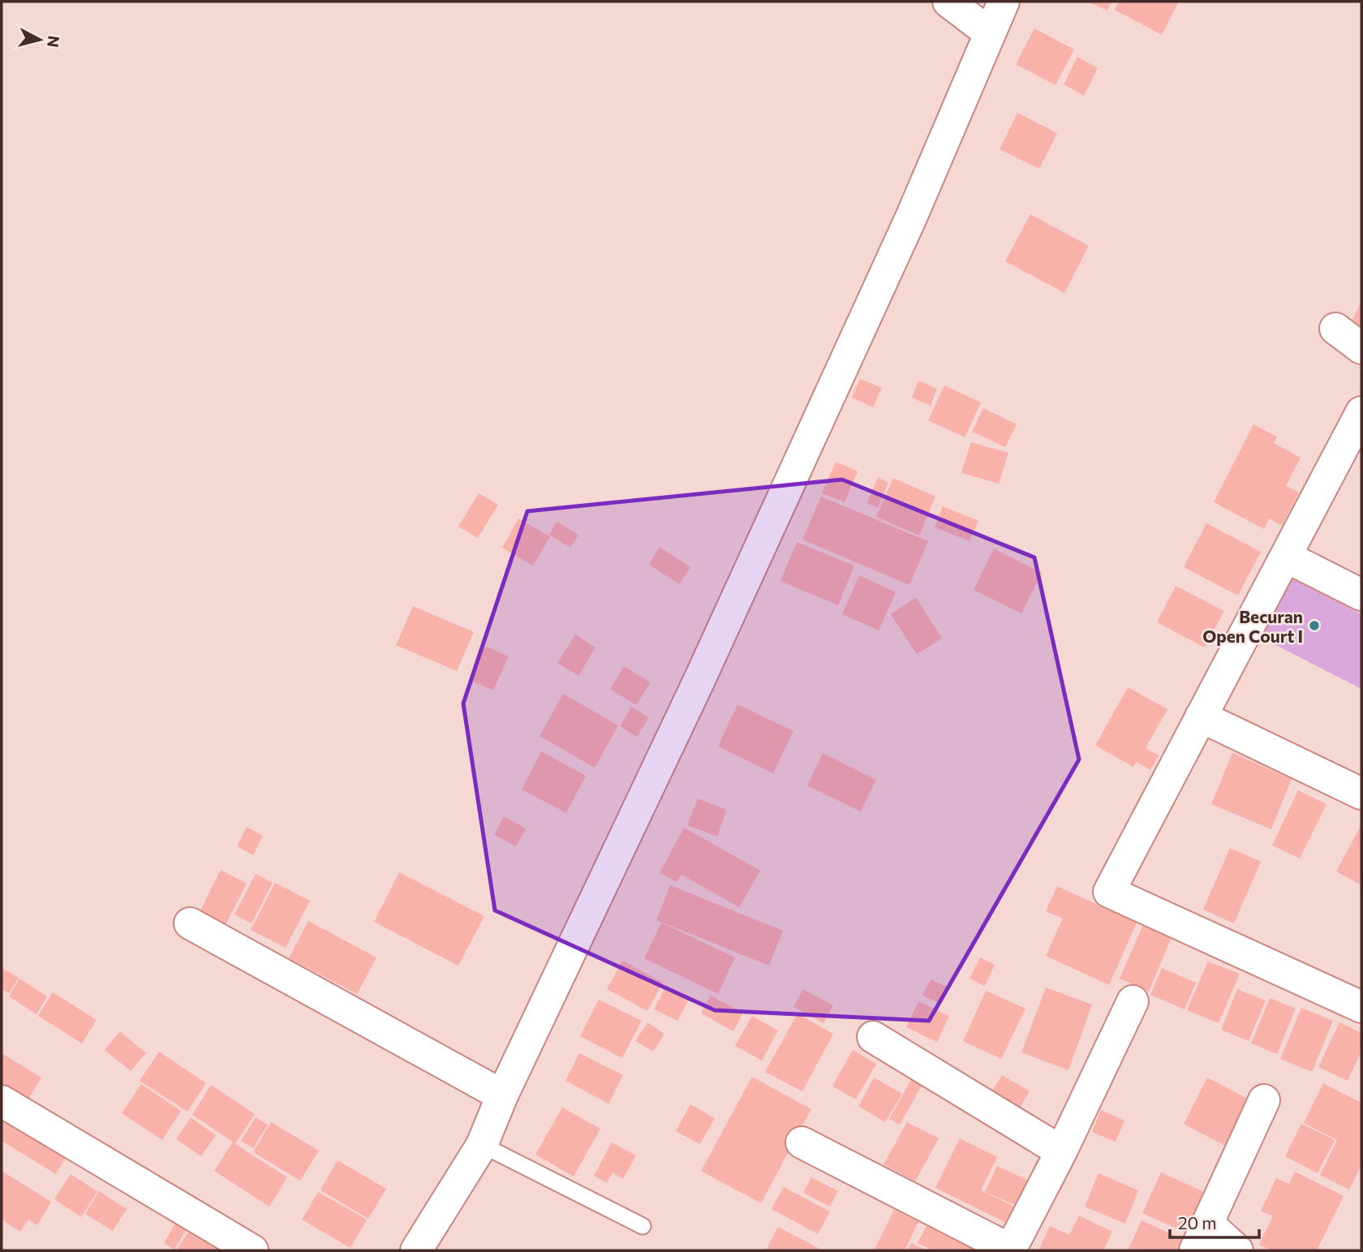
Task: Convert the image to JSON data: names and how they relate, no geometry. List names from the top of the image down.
{
  "places": ["Becuran Open Court I"],
  "scale_bar": "20 m",
  "north": "right"
}
